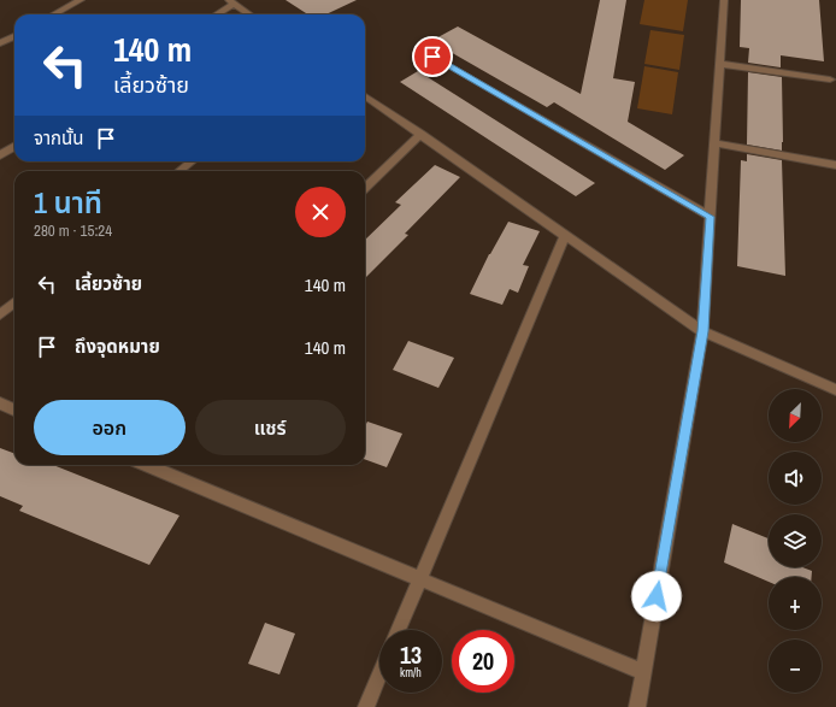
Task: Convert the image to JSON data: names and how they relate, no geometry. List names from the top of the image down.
{
  "north": "bottom left",
  "page": {
    "turn": ["140 m", "เลี้ยวซ้าย"],
    "then": "จากนั้น",
    "heading": ["1 นาที", "280 m · 15:24"],
    "list": [
      {
        "name": "เลี้ยวซ้าย",
        "value": "140 m"
      },
      {
        "name": "ถึงจุดหมาย",
        "value": "140 m"
      }
    ],
    "map_buttons": ["+", "−"],
    "buttons": ["ออก", "แชร์"],
    "speed": "13 km/h",
    "limit": "20"
  }
}
